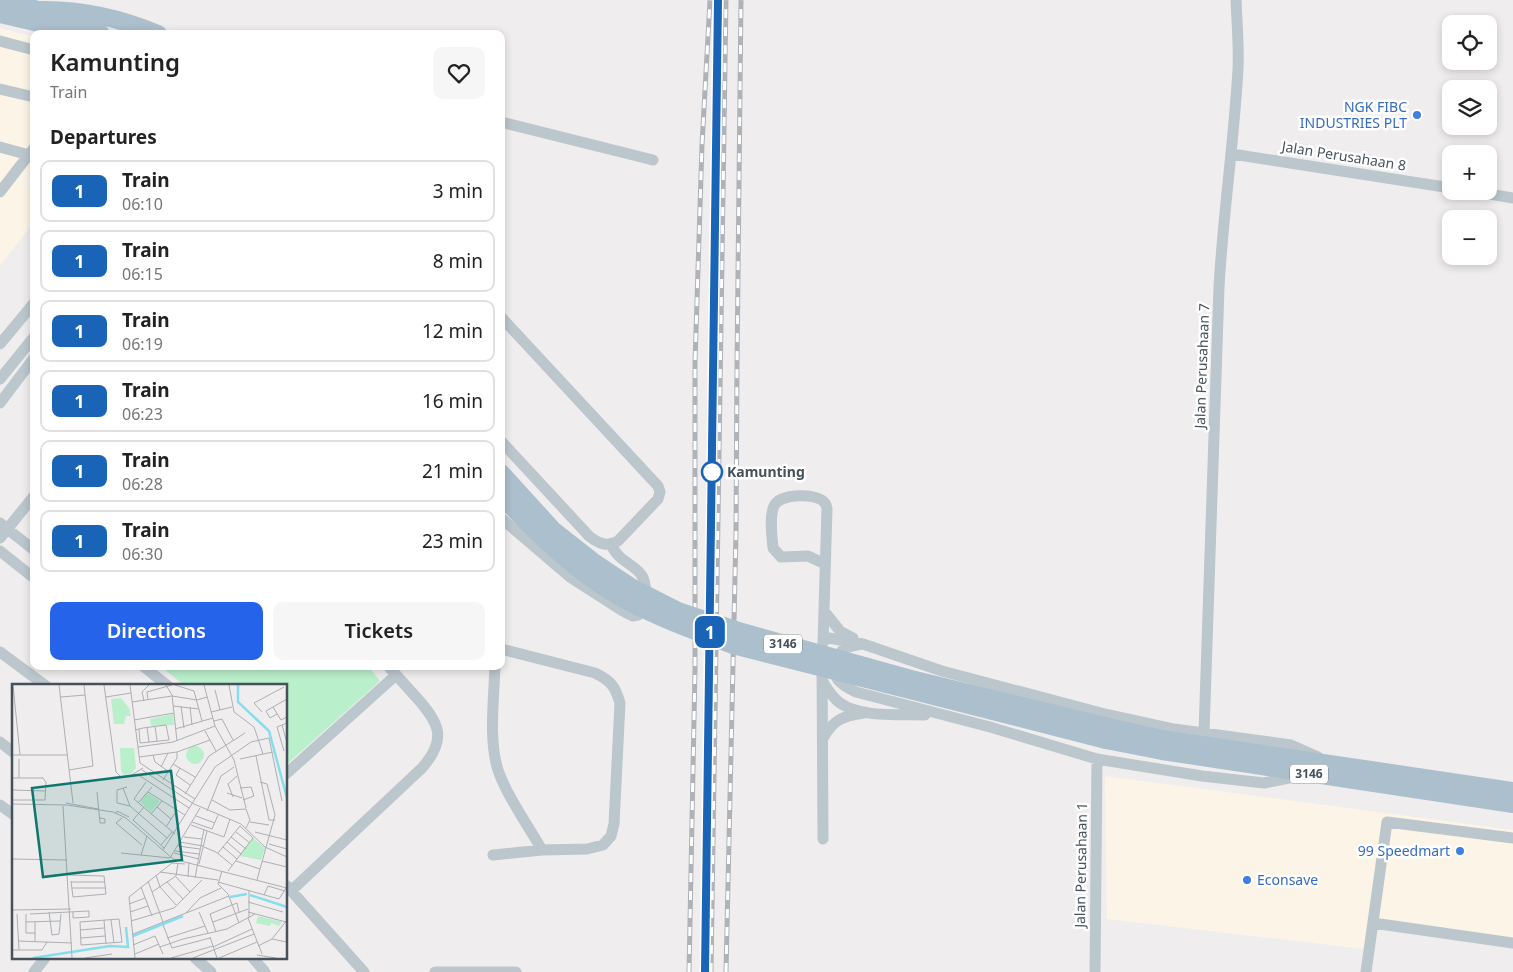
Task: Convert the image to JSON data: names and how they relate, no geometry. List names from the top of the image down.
{
  "streets": {
    "main road": ["3146"],
    "street": ["Jalan Perusahaan 8", "Jalan Perusahaan 7", "Jalan Perusahaan 1"]
  },
  "crossings": [
    ["Jalan Perusahaan 8", "Jalan Perusahaan 7"]
  ],
  "places": [
    "NGK FIBC INDUSTRIES PLT",
    "Kamunting",
    "99 Speedmart",
    "Econsave"
  ],
  "page": {
    "on_map": "1",
    "map_buttons": ["+", "−"],
    "heading": [
      ["Kamunting", "Train"],
      "Departures"
    ],
    "list": [
      {
        "mark": "1",
        "name": "Train",
        "note": "06:10",
        "value": "3 min"
      },
      {
        "mark": "1",
        "name": "Train",
        "note": "06:15",
        "value": "8 min"
      },
      {
        "mark": "1",
        "name": "Train",
        "note": "06:19",
        "value": "12 min"
      },
      {
        "mark": "1",
        "name": "Train",
        "note": "06:23",
        "value": "16 min"
      },
      {
        "mark": "1",
        "name": "Train",
        "note": "06:28",
        "value": "21 min"
      },
      {
        "mark": "1",
        "name": "Train",
        "note": "06:30",
        "value": "23 min"
      }
    ],
    "buttons": ["Directions", "Tickets"]
  }
}
